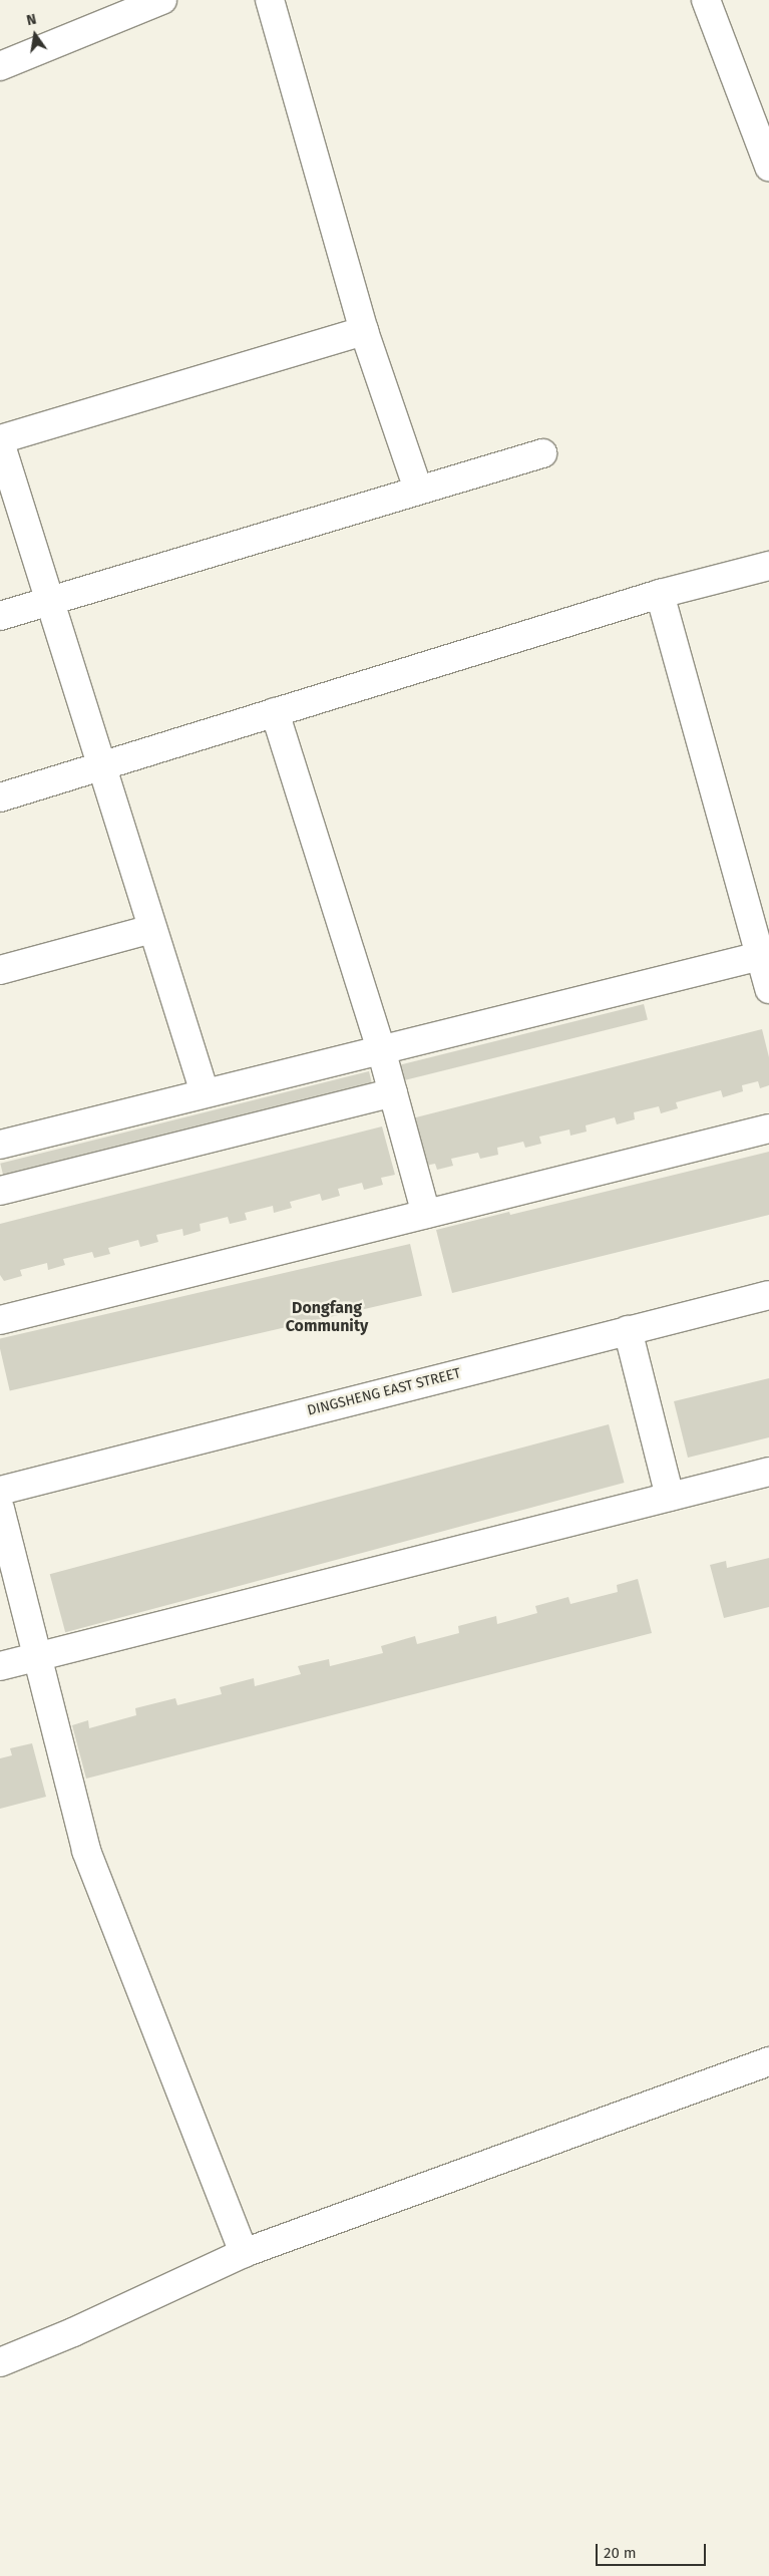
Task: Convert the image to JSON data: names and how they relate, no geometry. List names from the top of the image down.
{
  "streets": {
    "street": ["DINGSHENG EAST STREET"]
  },
  "districts": ["Dongfang Community"],
  "scale_bar": "20 m",
  "north": "top"
}
